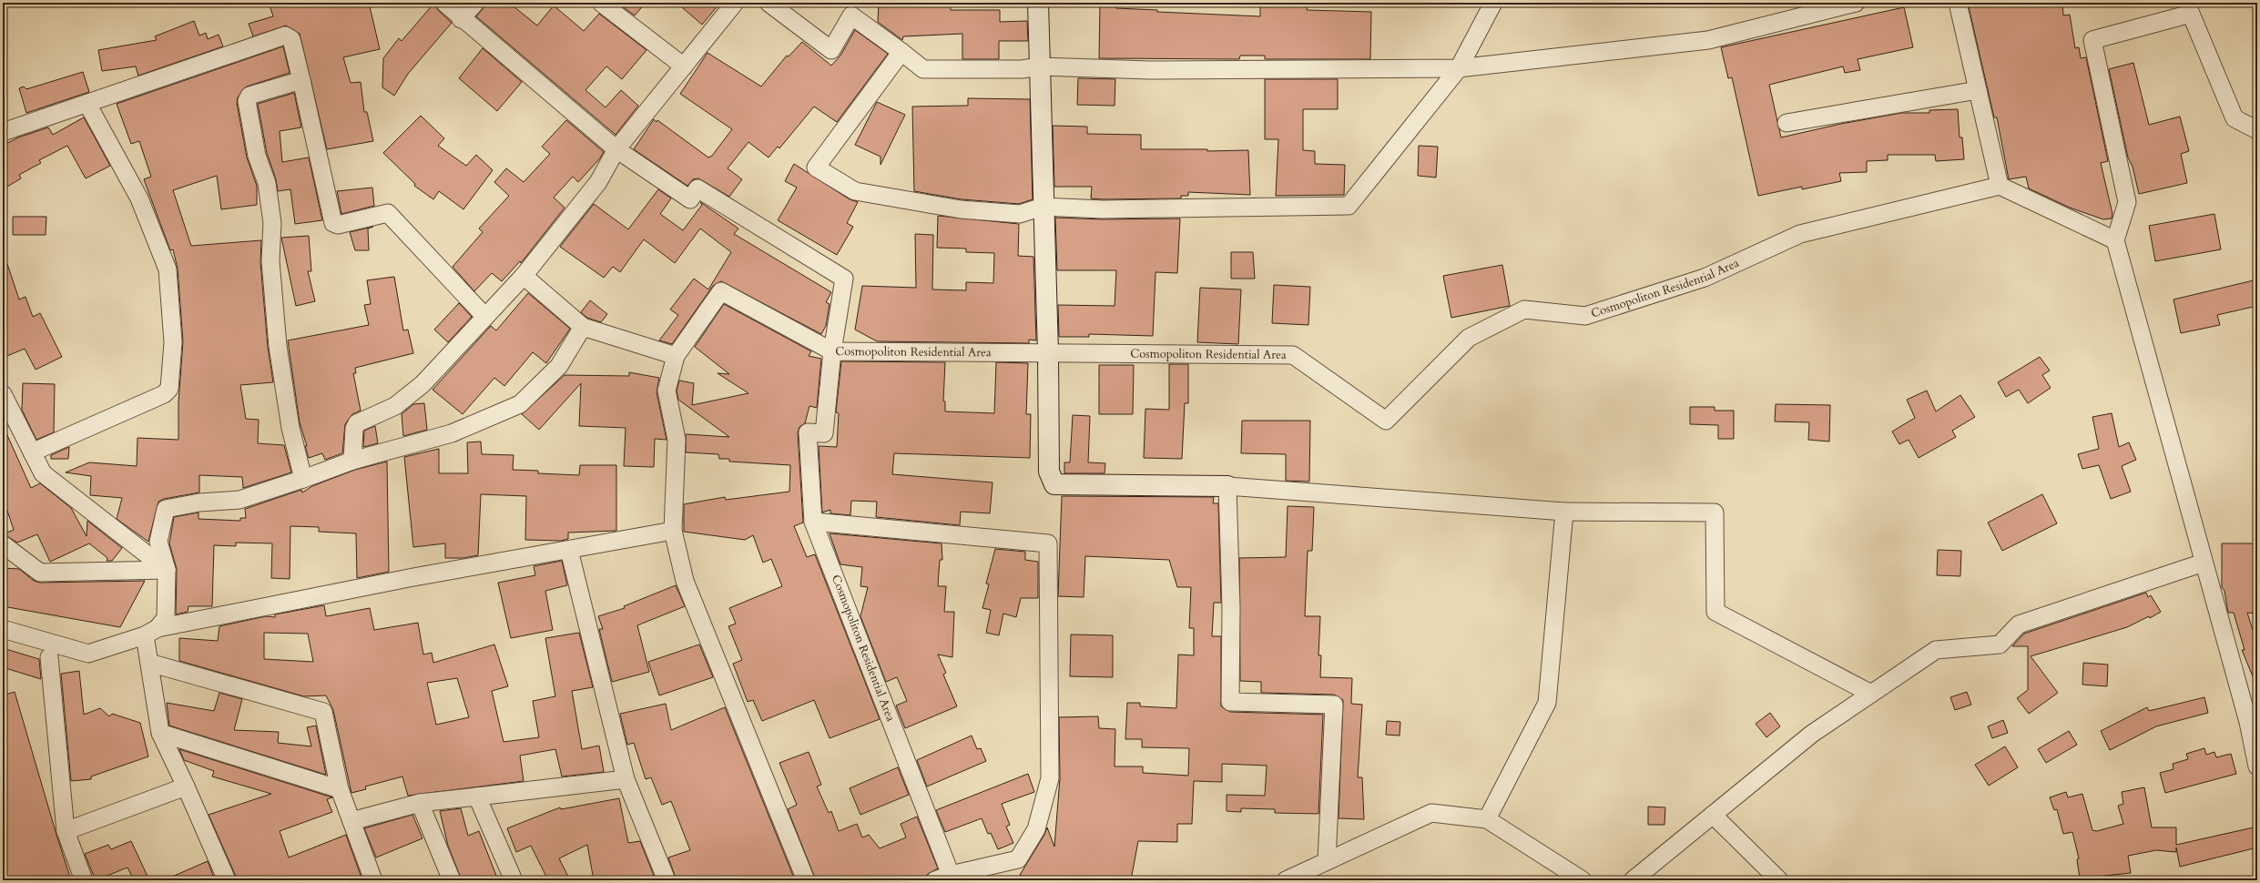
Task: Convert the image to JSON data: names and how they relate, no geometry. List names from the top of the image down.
{
  "streets": {
    "street": ["Cosmopoliton Residential Area"]
  }
}
